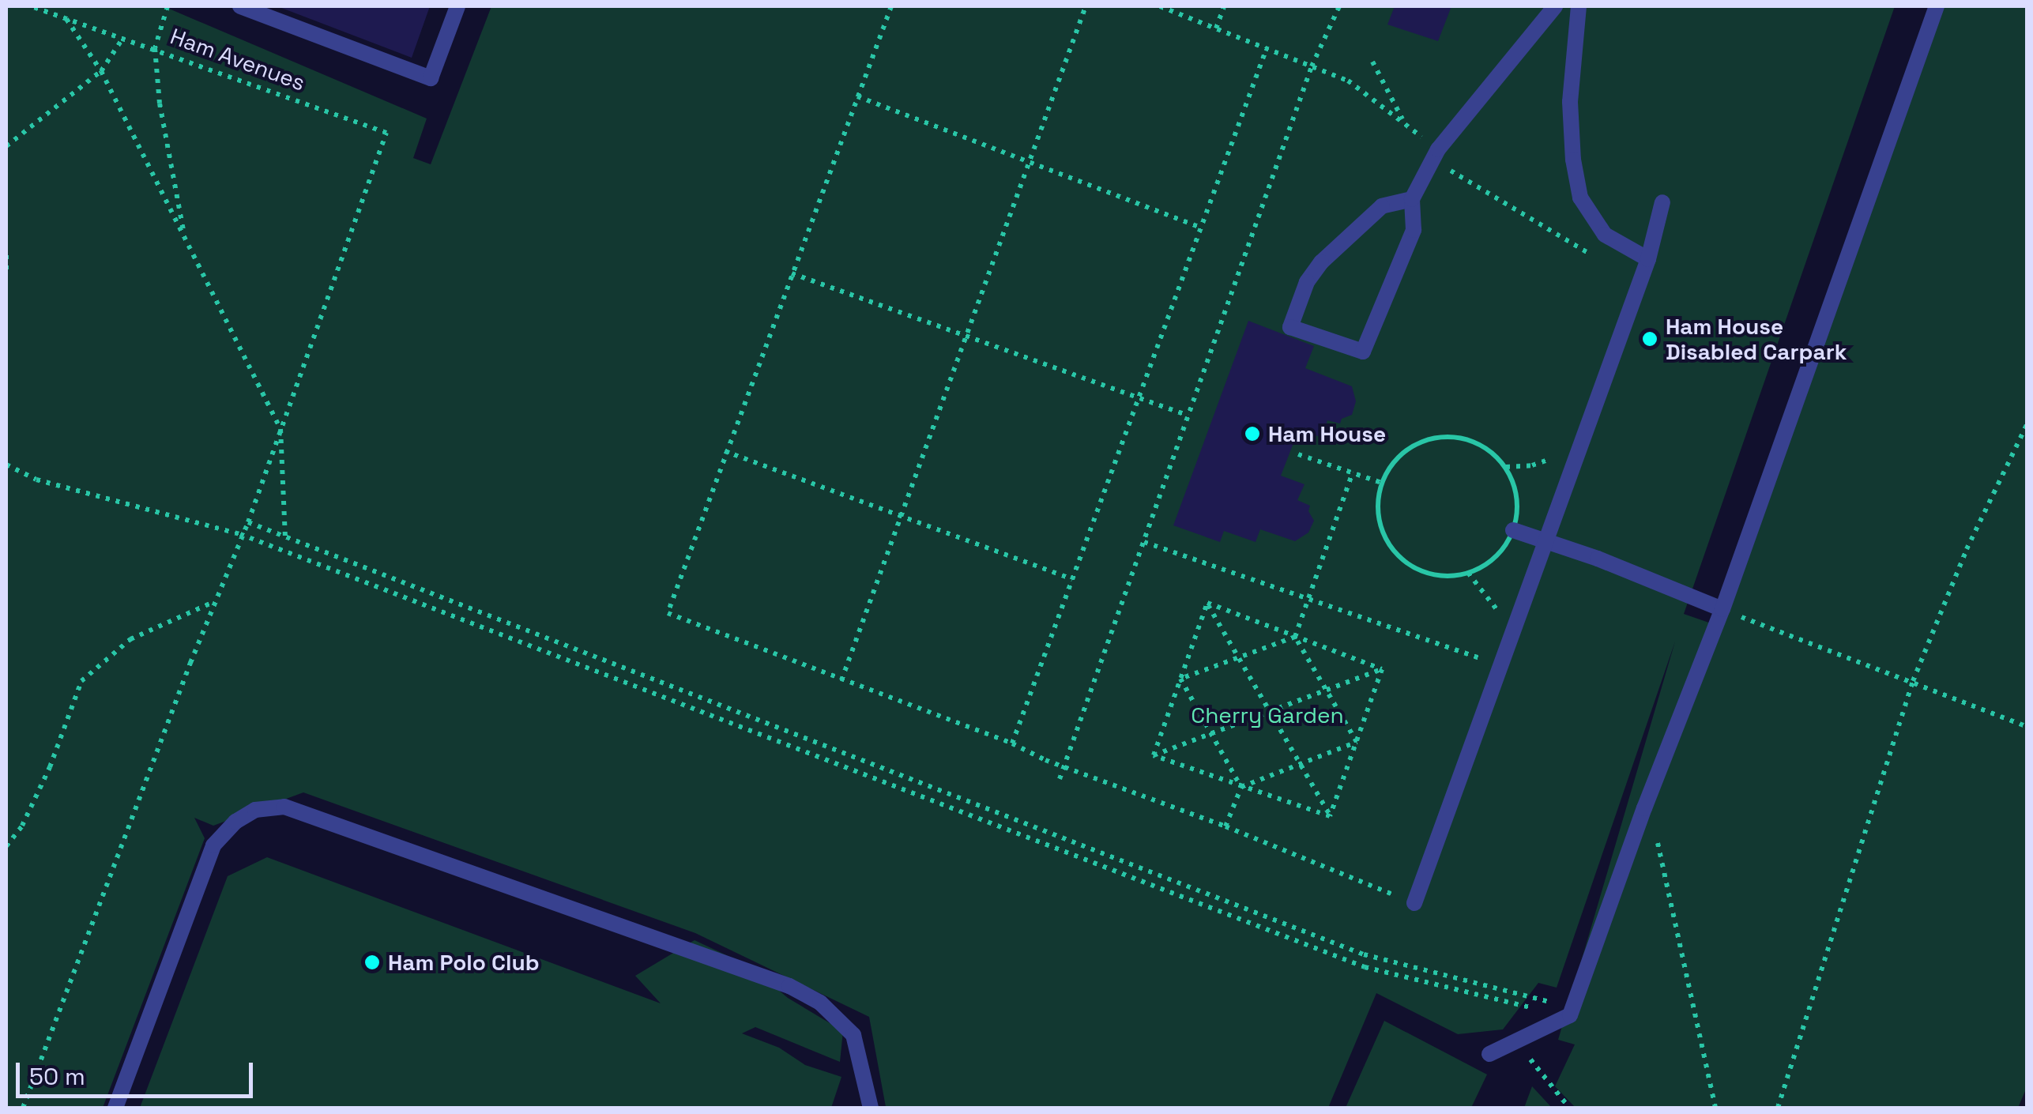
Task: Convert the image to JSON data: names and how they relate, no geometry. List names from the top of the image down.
{
  "streets": {
    "path": ["Ham Avenues"]
  },
  "parks": ["Cherry Garden"],
  "places": ["Ham House Disabled Carpark", "Ham House", "Ham Polo Club"],
  "scale_bar": "50 m"
}
